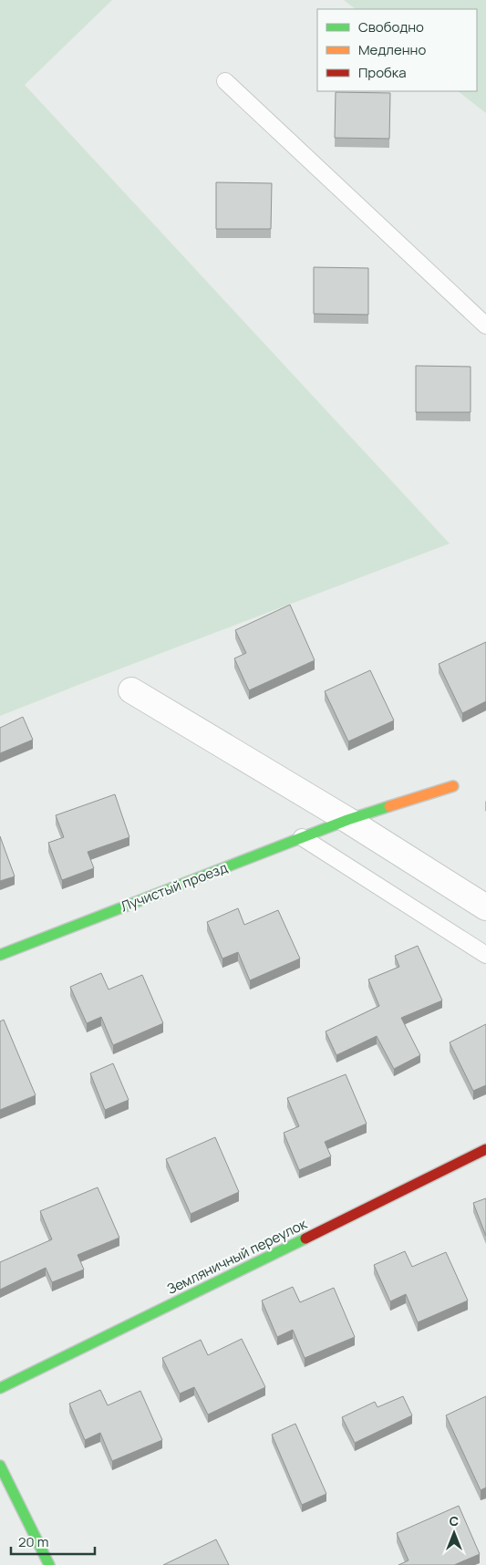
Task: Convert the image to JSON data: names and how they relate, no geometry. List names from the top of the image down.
{
  "streets": {
    "street": ["Лучистый проезд", "Земляничный переулок"]
  },
  "legend": ["Свободно", "Медленно", "Пробка"],
  "scale_bar": "20 m",
  "north": "top"
}
